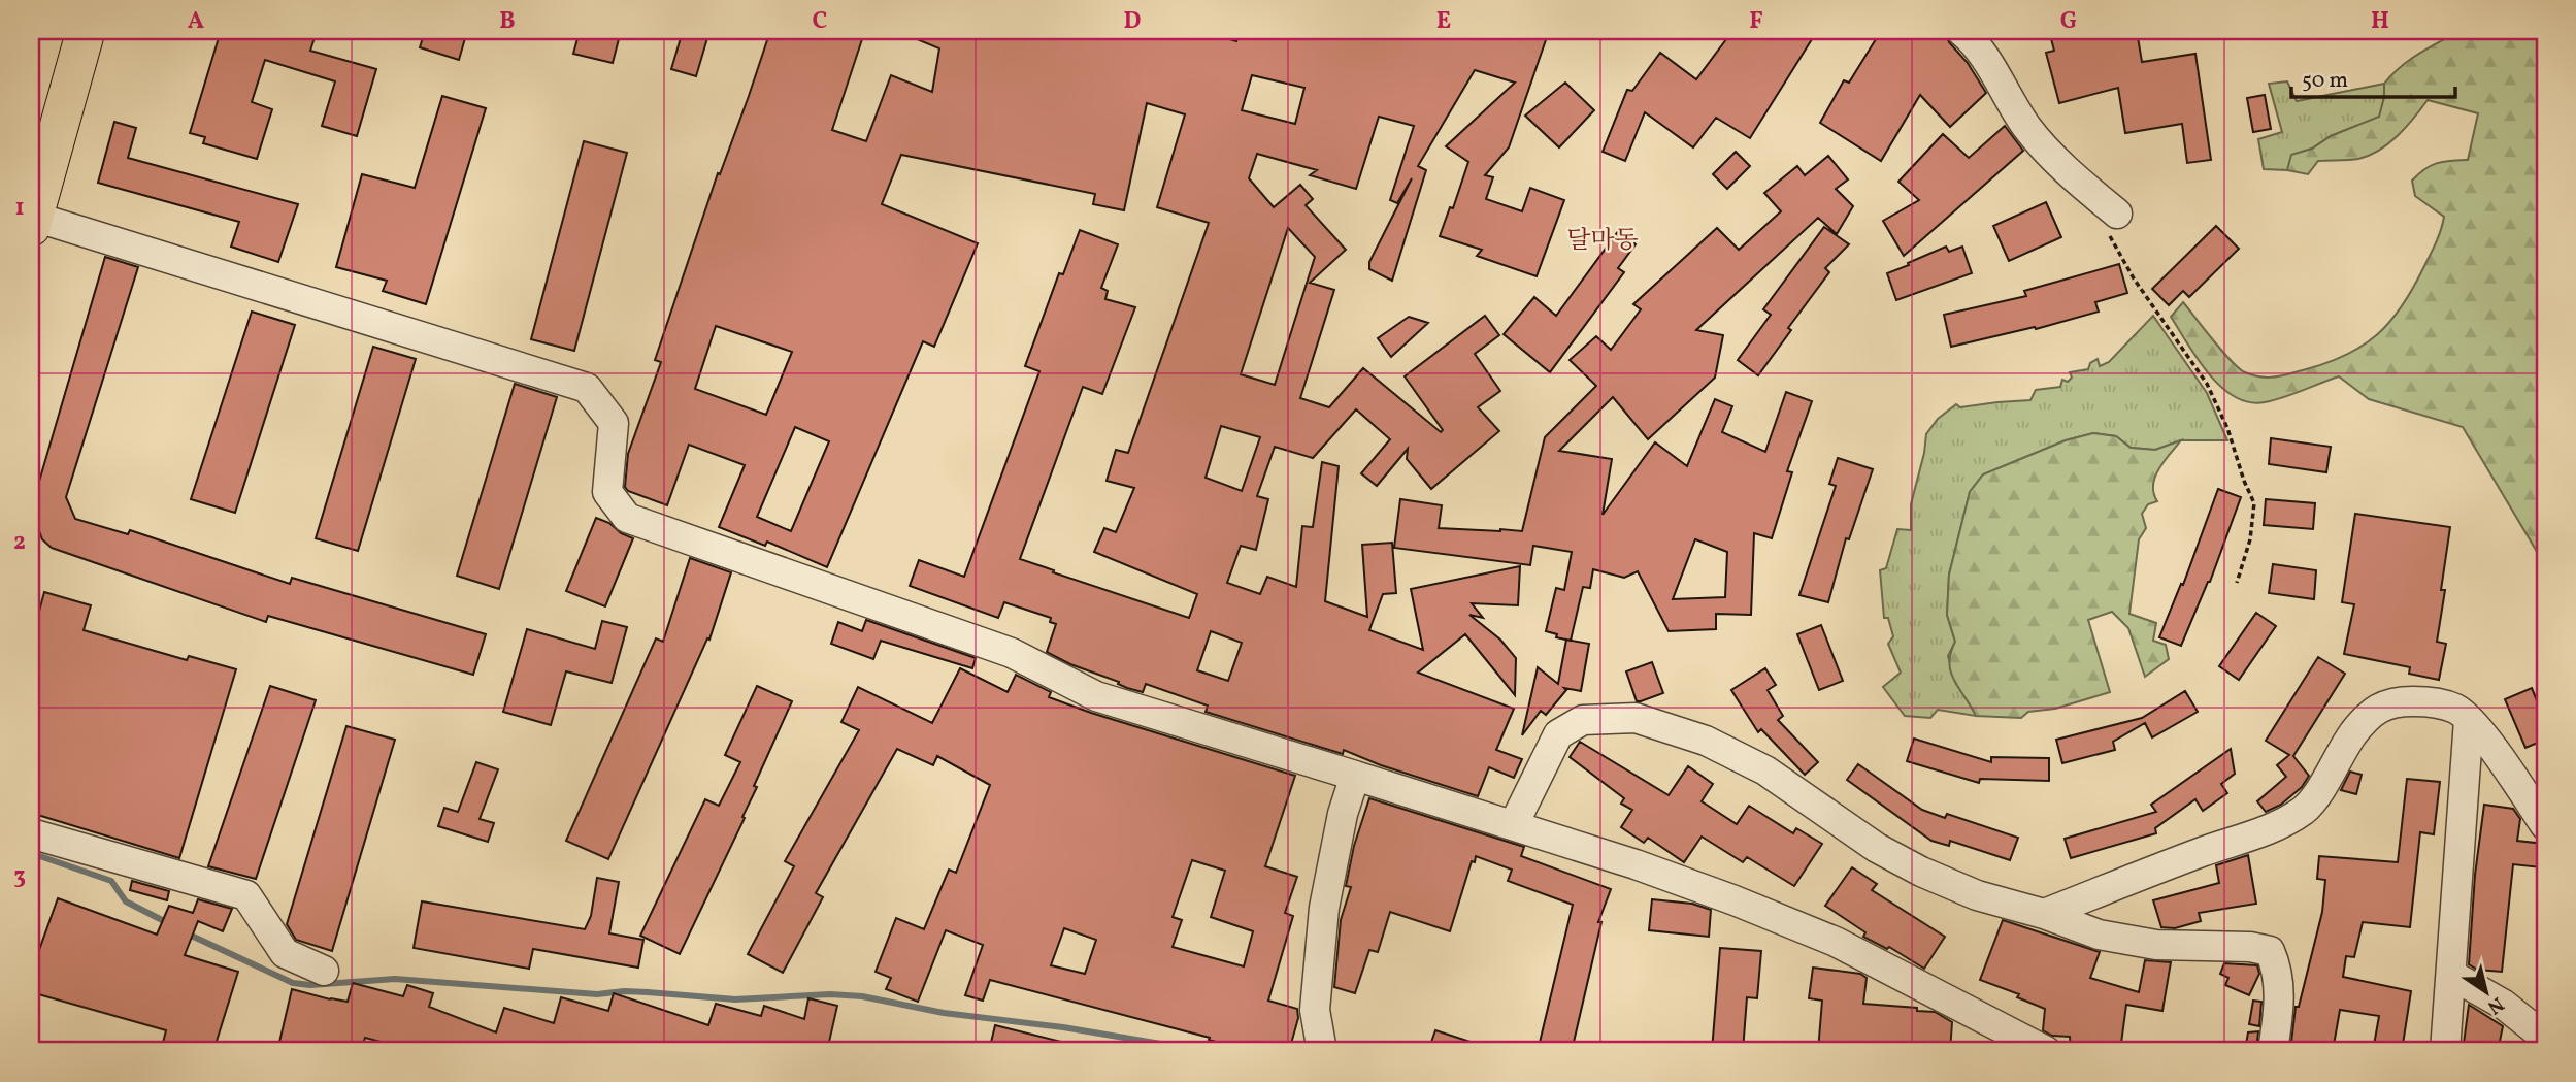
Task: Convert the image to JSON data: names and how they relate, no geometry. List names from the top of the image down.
{
  "districts": ["달마동"],
  "scale_bar": "50 m",
  "north": "bottom right",
  "grid": {
    "columns": [
      "A",
      "B",
      "C",
      "D",
      "E",
      "F",
      "G",
      "H"
    ],
    "rows": ["1", "2", "3"]
  }
}
